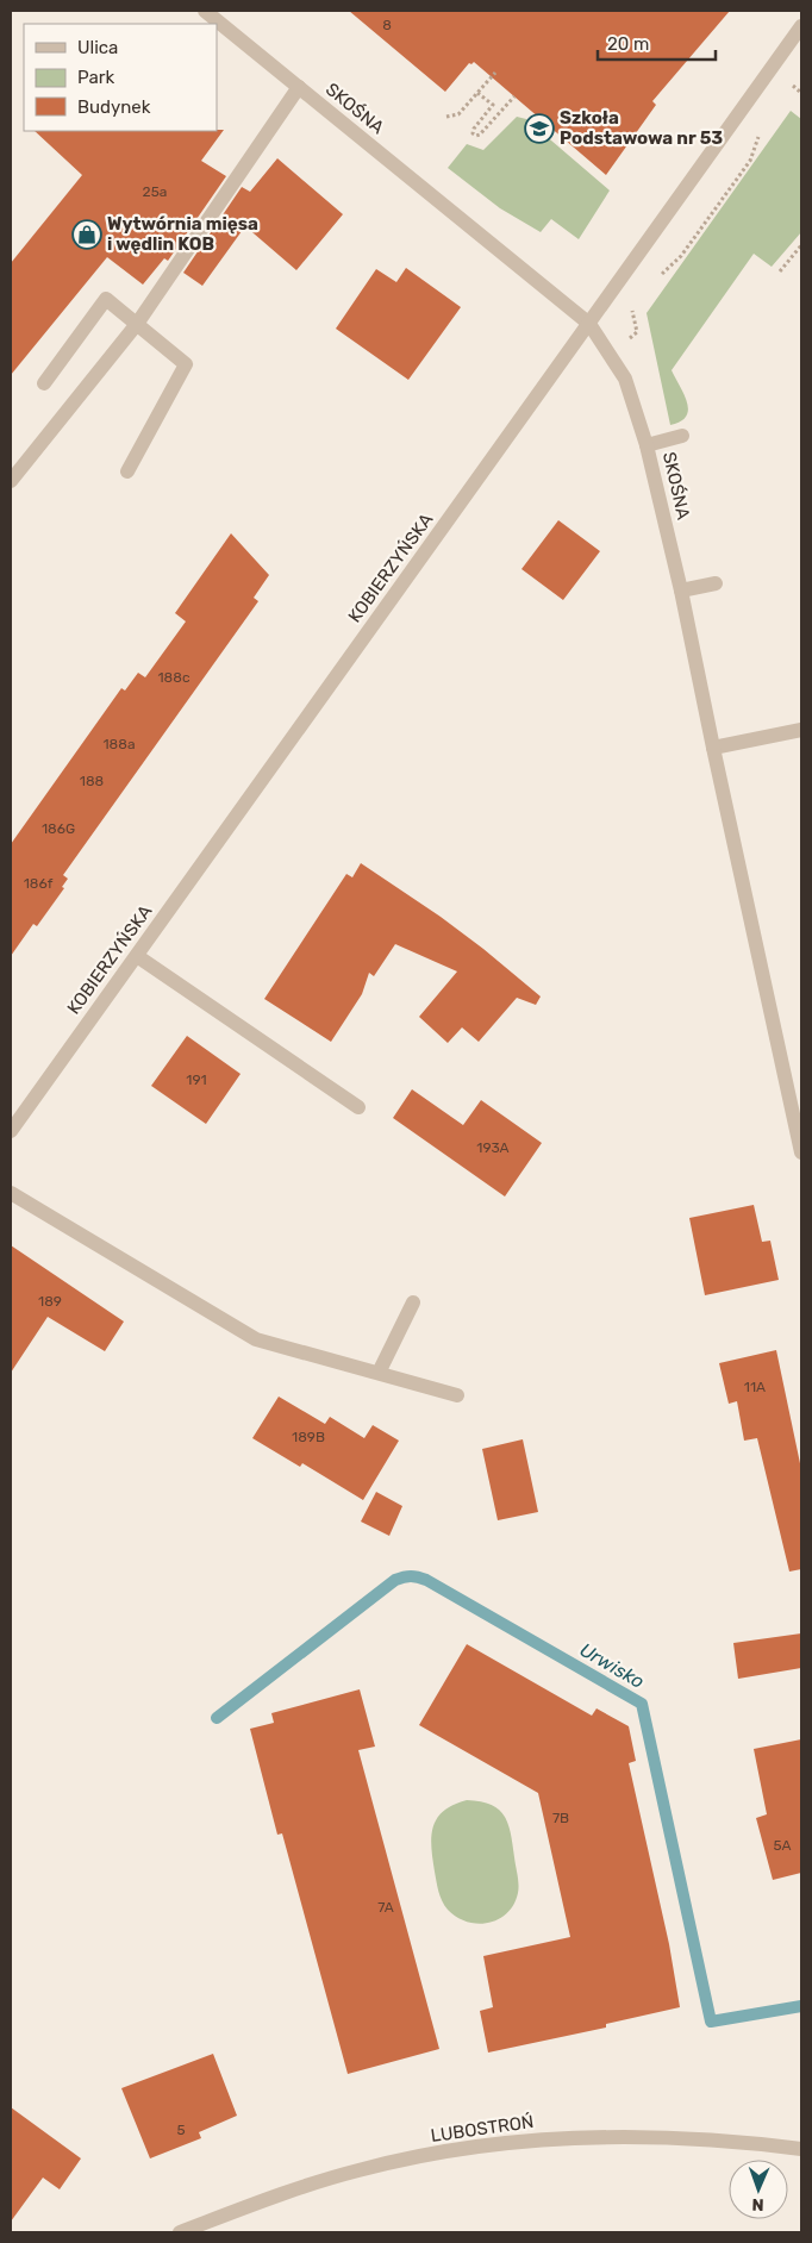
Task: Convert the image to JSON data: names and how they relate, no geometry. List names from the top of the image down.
{
  "streets": {
    "street": ["SKOŚNA", "KOBIERZYŃSKA", "LUBOSTROŃ"]
  },
  "crossings": [
    ["SKOŚNA", "KOBIERZYŃSKA"]
  ],
  "water": ["Urwisko"],
  "places": {
    "school or university": ["Szkoła Podstawowa nr 53"],
    "shop": ["Wytwórnia mięsa i wędlin KOB"]
  },
  "house_numbers": [
    "8",
    "25a",
    "188c",
    "188a",
    "188",
    "186G",
    "186f",
    "191",
    "193A",
    "189",
    "11A",
    "189B",
    "7B",
    "5A",
    "7A",
    "5"
  ],
  "legend": ["Ulica", "Park", "Budynek"],
  "scale_bar": "20 m",
  "north": "bottom"
}
